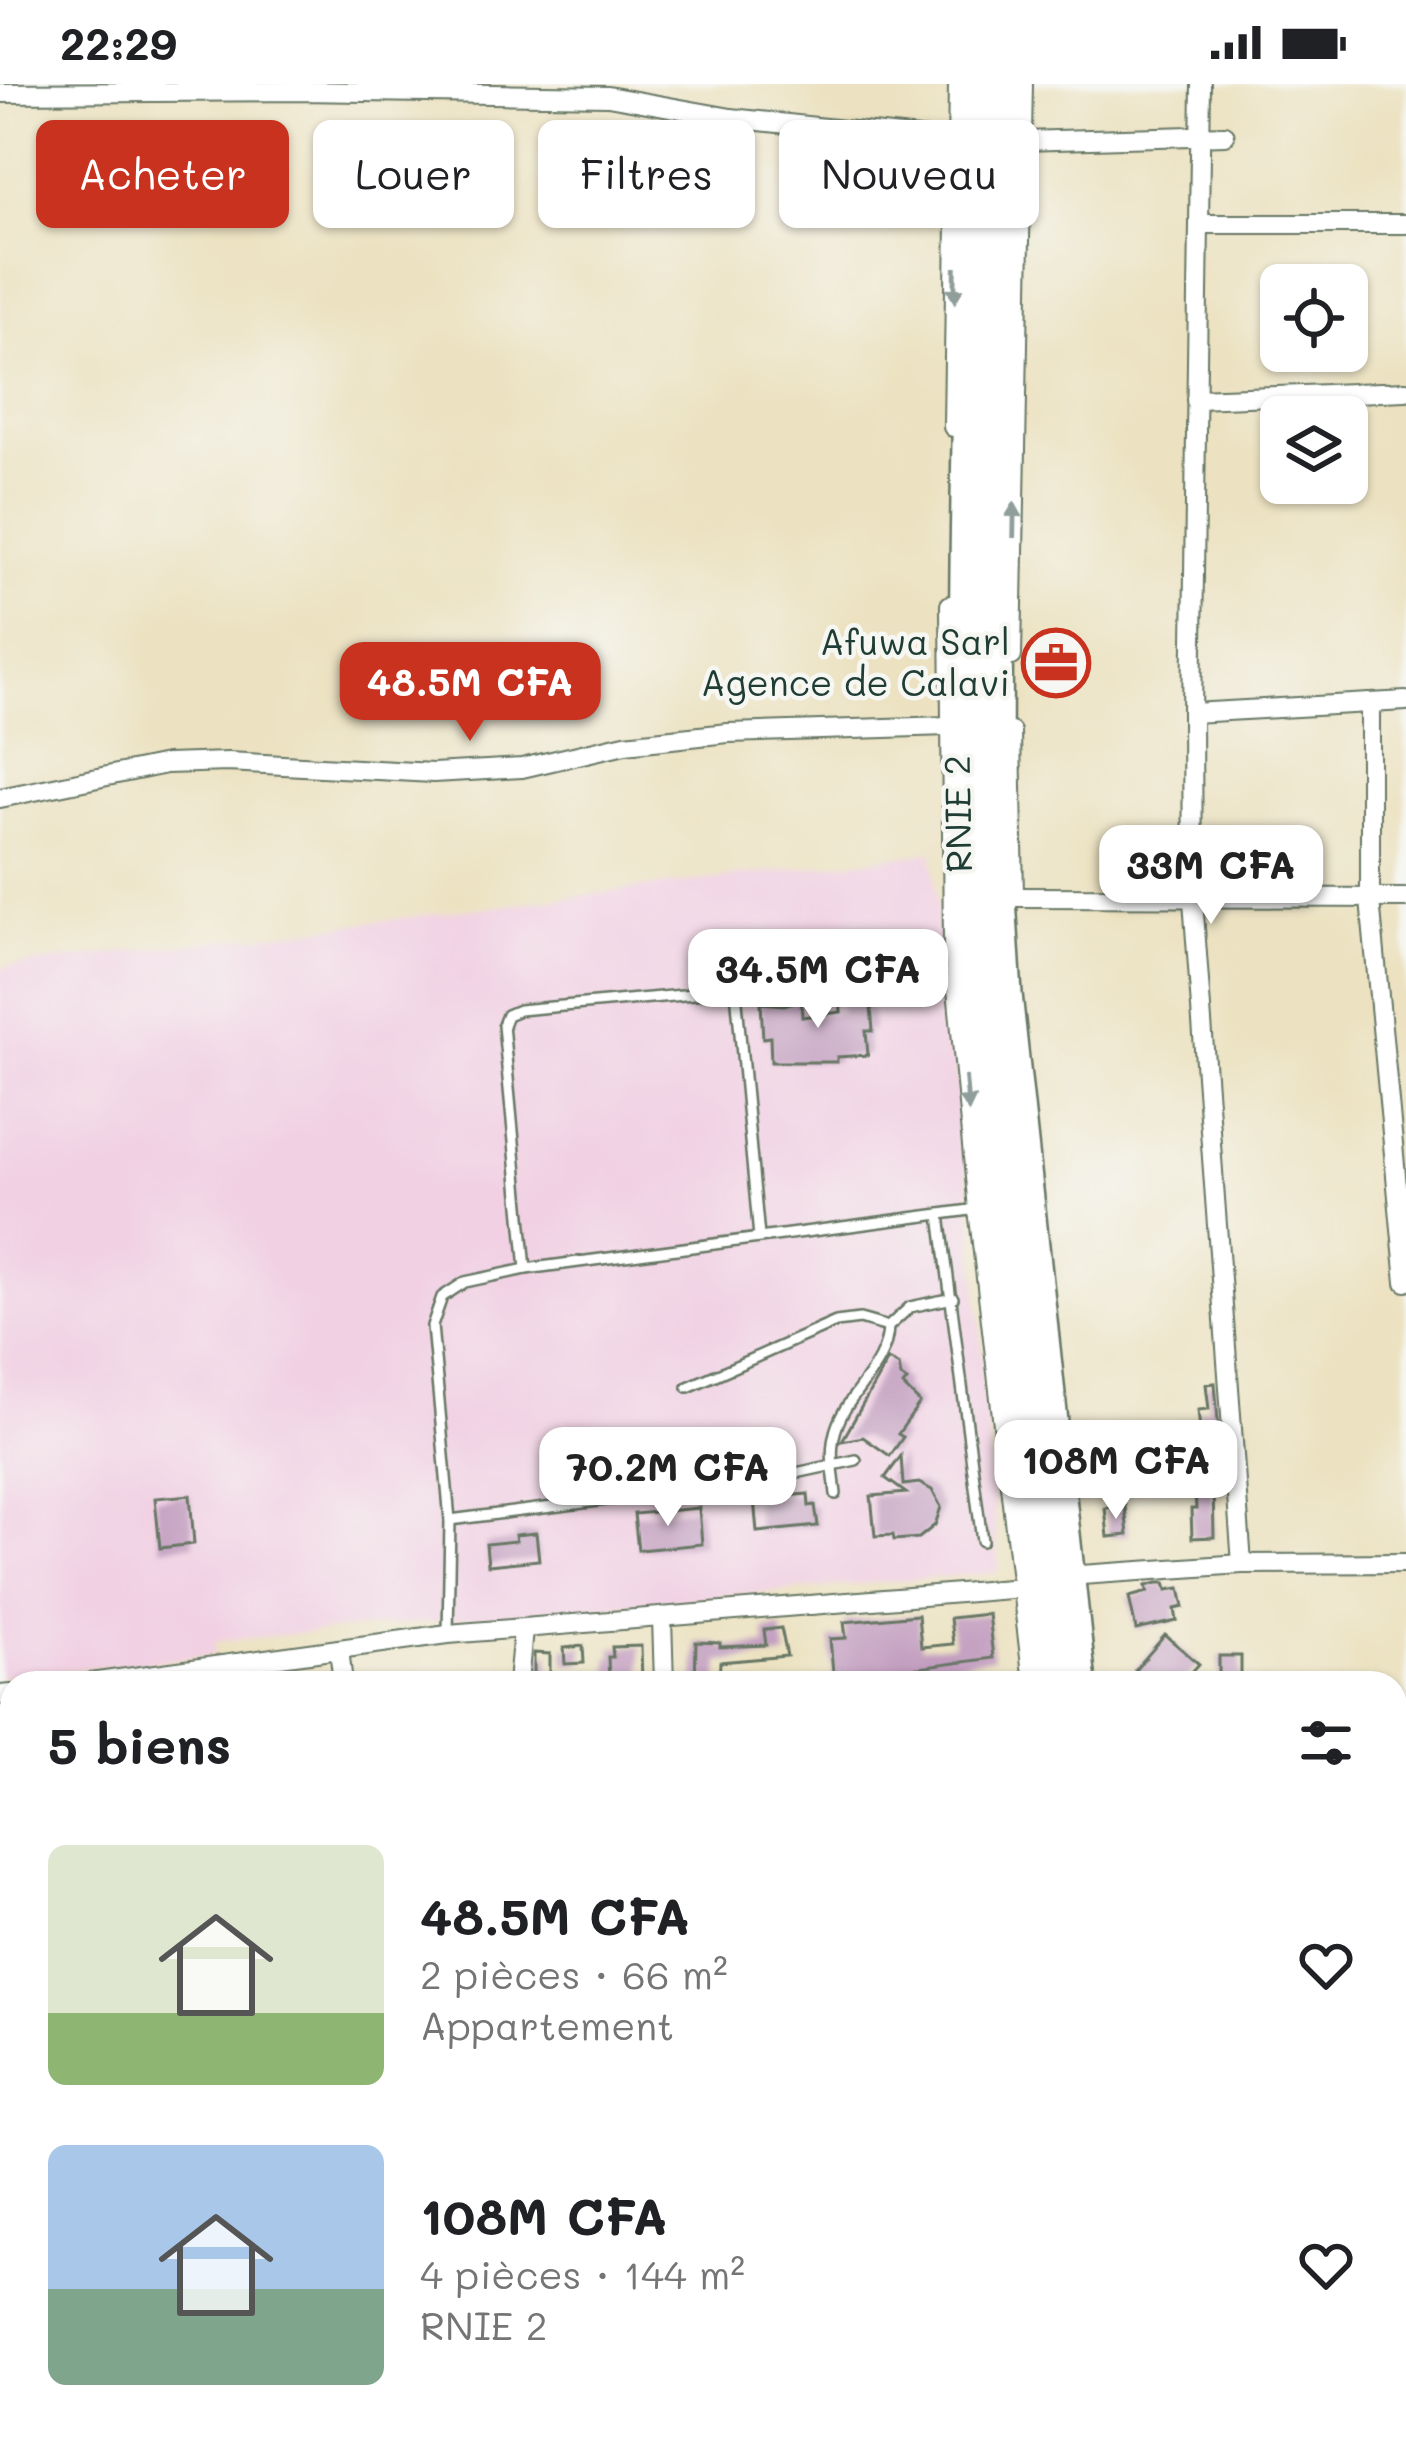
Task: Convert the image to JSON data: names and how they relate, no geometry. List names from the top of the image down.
{
  "streets": {
    "highway": ["RNIE 2"]
  },
  "places": {
    "office": ["Afuwa Sarl Agence de Calavi"]
  },
  "page": {
    "status": "22:29",
    "chip": [
      "Acheter",
      "Louer",
      "Filtres",
      "Nouveau"
    ],
    "price": [
      "48.5M CFA",
      "33M CFA",
      "34.5M CFA",
      "108M CFA",
      "70.2M CFA"
    ],
    "heading": "5 biens",
    "list": [
      {
        "name": "48.5M CFA",
        "note": "2 pièces · 66 m² · Appartement"
      },
      {
        "name": "108M CFA",
        "note": "4 pièces · 144 m² · RNIE 2"
      }
    ]
  }
}
